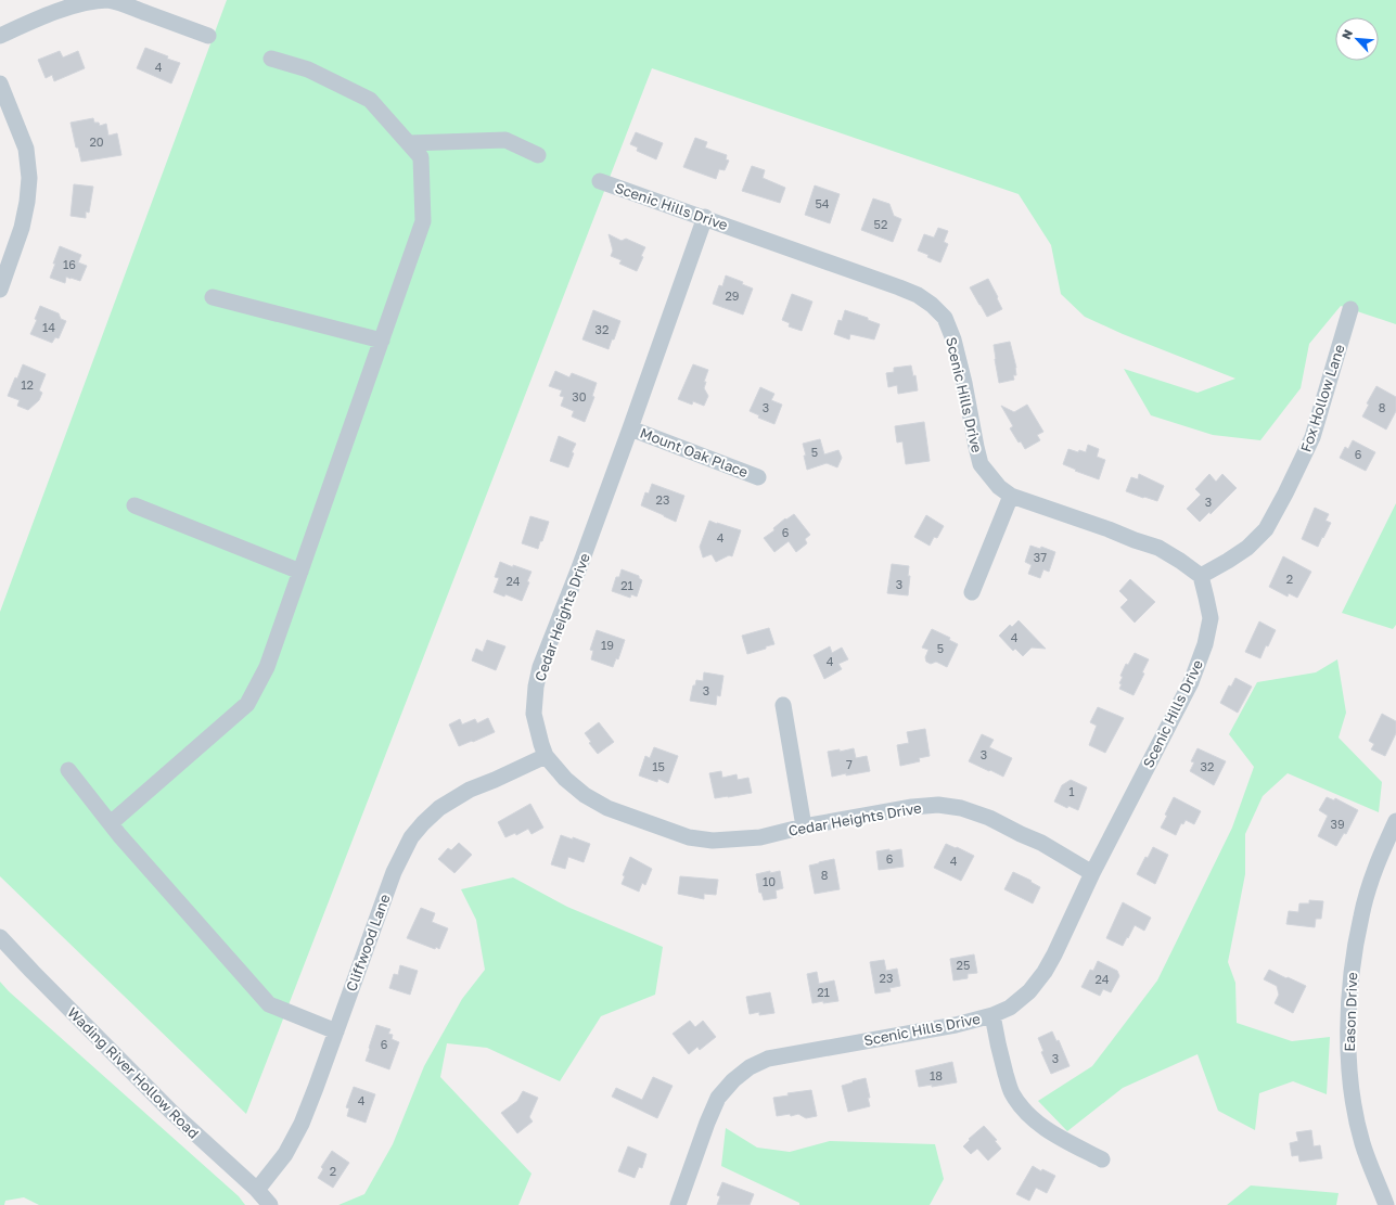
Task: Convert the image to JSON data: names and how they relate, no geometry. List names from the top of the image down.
{
  "streets": {
    "street": [
      "Scenic Hills Drive",
      "Fox Hollow Lane",
      "Mount Oak Place",
      "Cedar Heights Drive",
      "Cliffwood Lane",
      "Eason Drive",
      "Wading River Hollow Road"
    ]
  },
  "crossings": [
    ["Scenic Hills Drive", "Fox Hollow Lane"],
    ["Scenic Hills Drive", "Cedar Heights Drive"],
    ["Mount Oak Place", "Cedar Heights Drive"],
    ["Cedar Heights Drive", "Cliffwood Lane"],
    ["Cliffwood Lane", "Wading River Hollow Road"]
  ],
  "house_numbers": [
    "4",
    "20",
    "54",
    "52",
    "16",
    "29",
    "14",
    "32",
    "12",
    "30",
    "3",
    "8",
    "5",
    "6",
    "23",
    "3",
    "6",
    "4",
    "37",
    "2",
    "24",
    "3",
    "21",
    "4",
    "19",
    "5",
    "4",
    "3",
    "3",
    "7",
    "15",
    "32",
    "1",
    "39",
    "6",
    "4",
    "8",
    "10",
    "25",
    "23",
    "24",
    "21",
    "6",
    "3",
    "18",
    "4",
    "2"
  ],
  "north": "top left"
}
